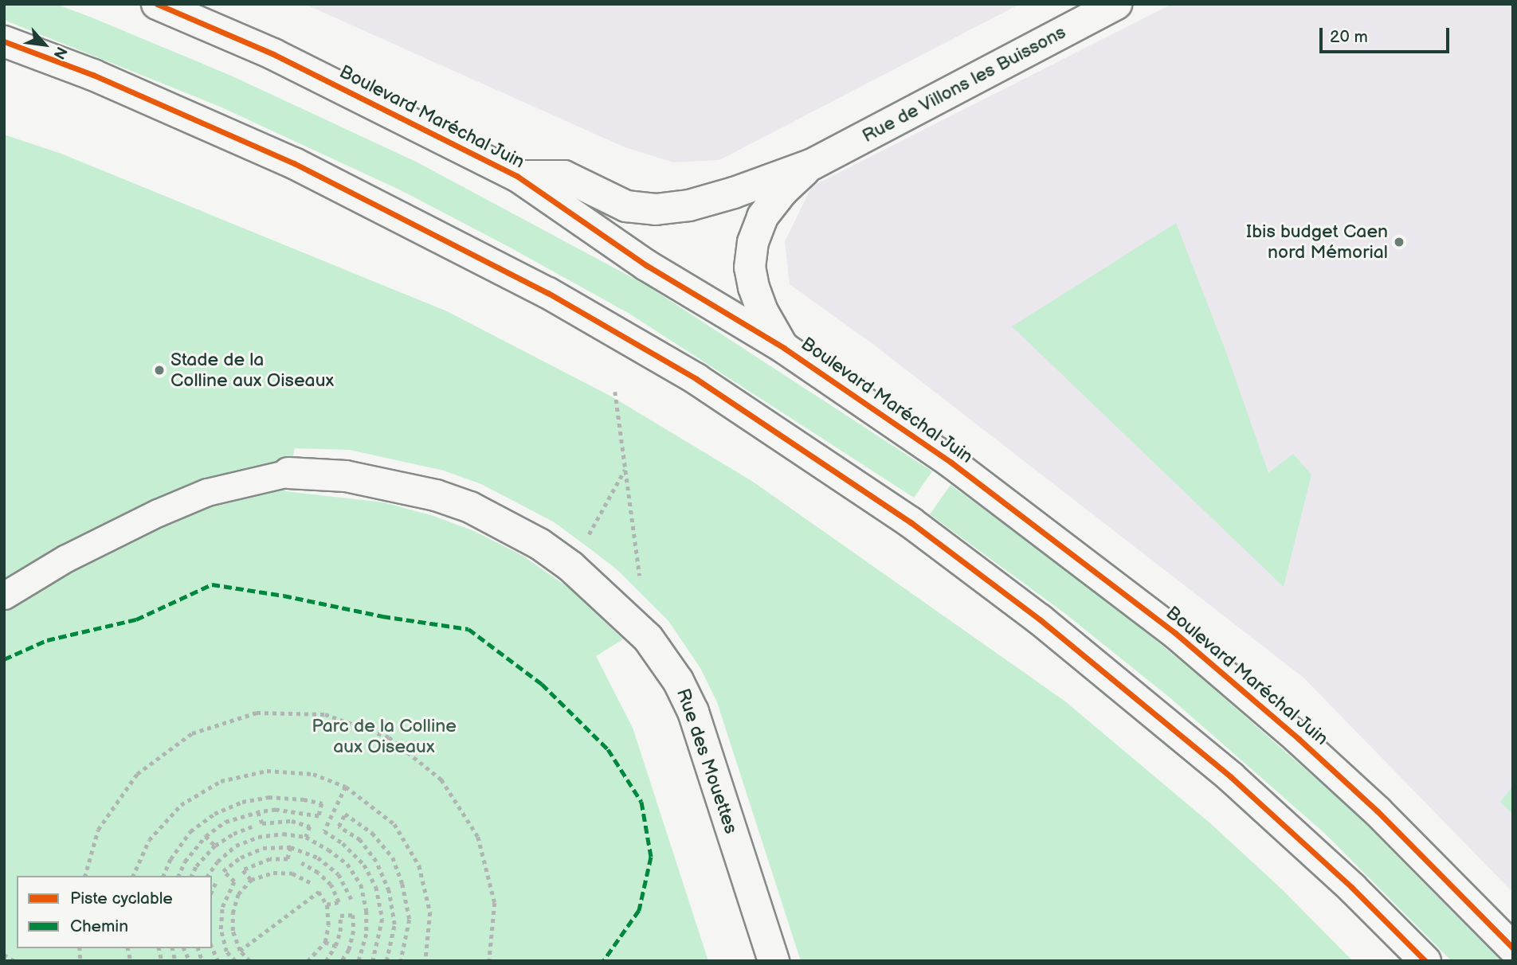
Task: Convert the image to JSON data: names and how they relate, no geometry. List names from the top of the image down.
{
  "streets": {
    "main road": ["Rue de Villons les Buissons", "Boulevard Maréchal Juin", "Rue des Mouettes"]
  },
  "parks": ["Parc de la Colline aux Oiseaux"],
  "places": ["Ibis budget Caen nord Mémorial", "Stade de la Colline aux Oiseaux"],
  "legend": ["Piste cyclable", "Chemin"],
  "scale_bar": "20 m",
  "north": "bottom right"
}
